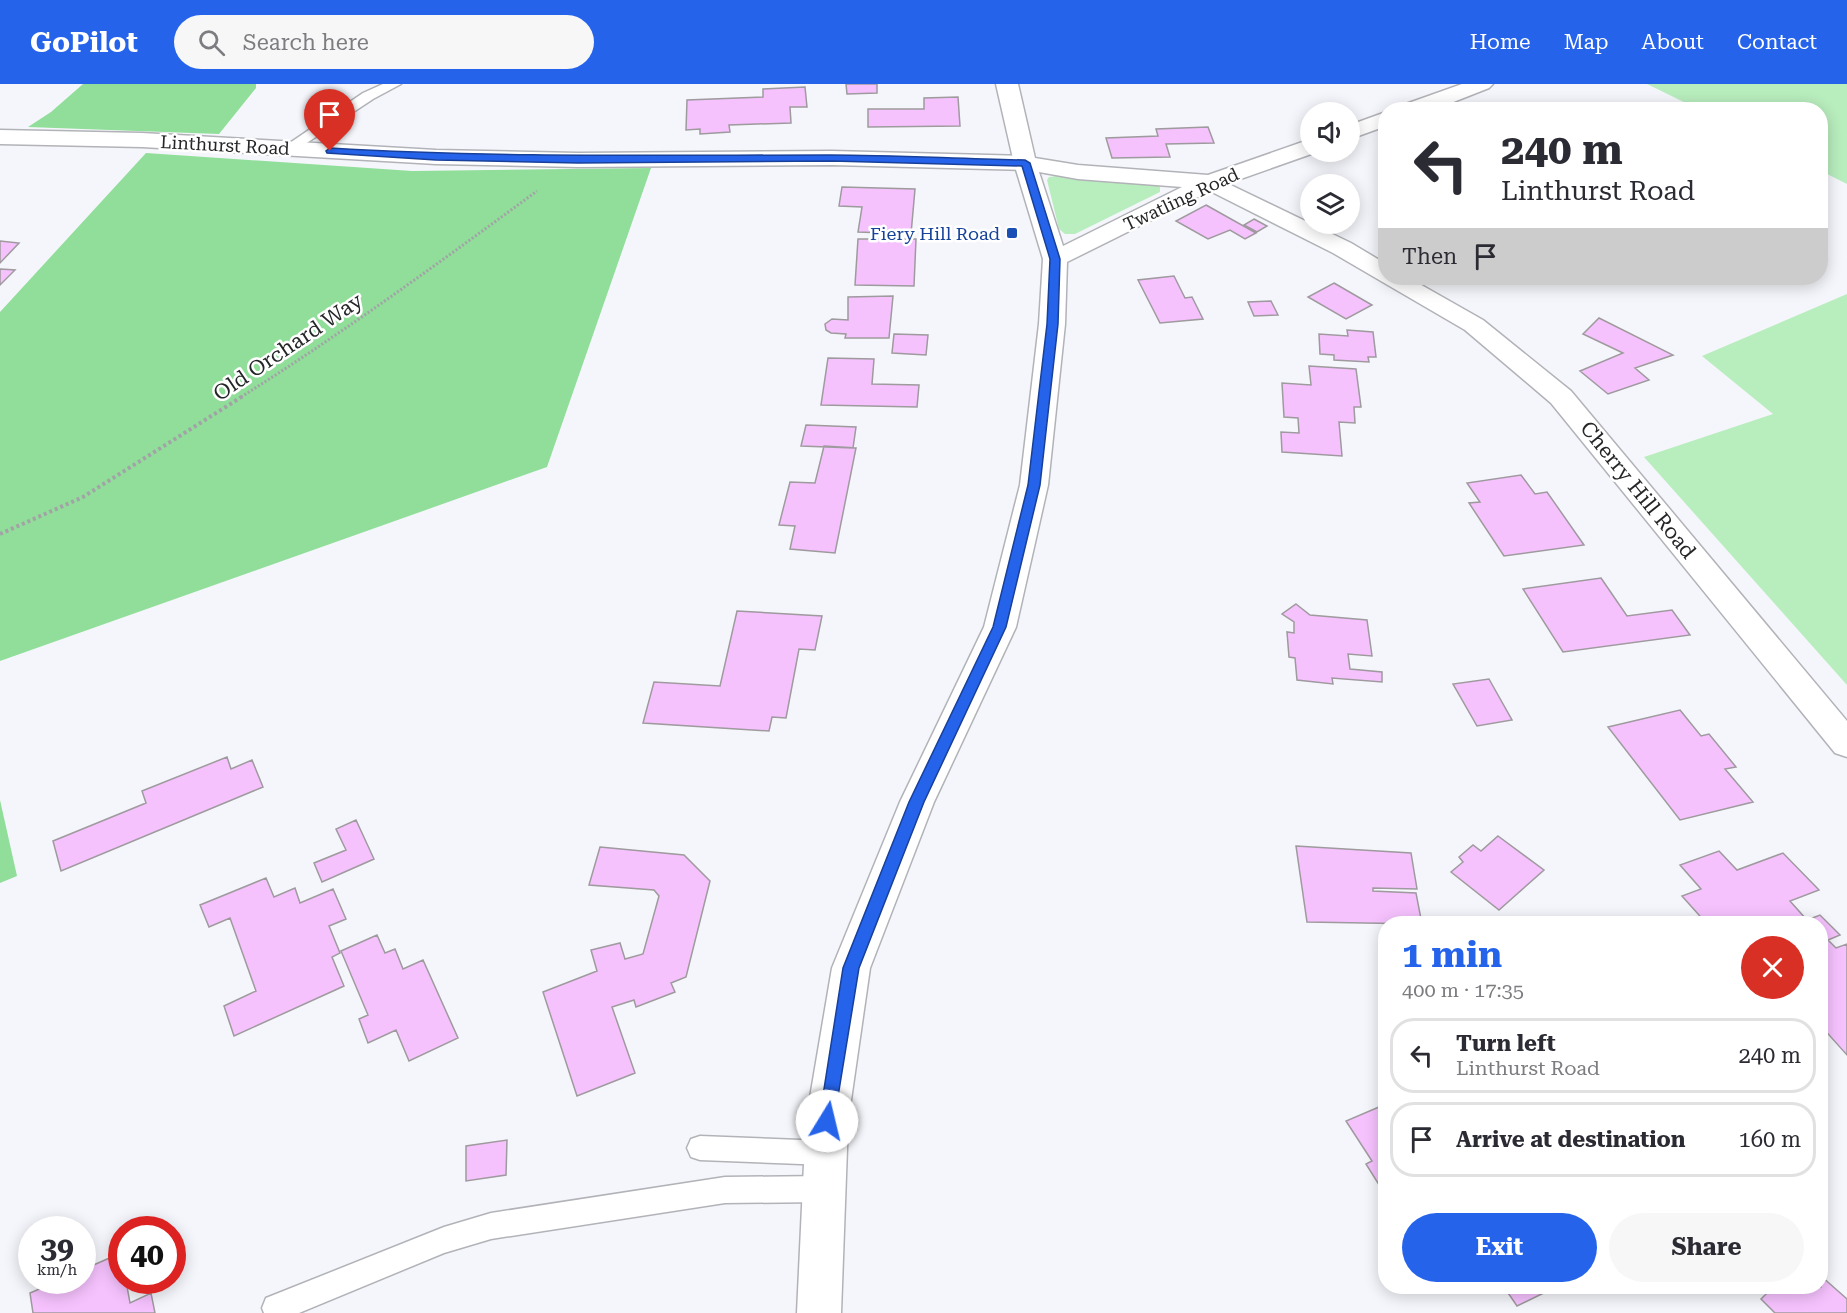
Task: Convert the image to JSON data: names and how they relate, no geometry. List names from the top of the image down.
{
  "streets": {
    "street": ["Linthurst Road", "Twatling Road", "Cherry Hill Road"],
    "path": ["Old Orchard Way"]
  },
  "crossings": [
    ["Linthurst Road", "Twatling Road"],
    ["Linthurst Road", "Old Orchard Way"]
  ],
  "places": {
    "transit": ["Fiery Hill Road"]
  },
  "page": {
    "header": "GoPilot",
    "search": "Search here",
    "nav": [
      "Home",
      "Map",
      "About",
      "Contact"
    ],
    "turn": ["240 m", "Linthurst Road"],
    "then": "Then",
    "heading": ["1 min", "400 m · 17:35"],
    "list": [
      {
        "name": "Turn left",
        "note": "Linthurst Road",
        "value": "240 m"
      },
      {
        "name": "Arrive at destination",
        "value": "160 m"
      }
    ],
    "buttons": ["Exit", "Share"],
    "speed": "39 km/h",
    "limit": "40"
  }
}
